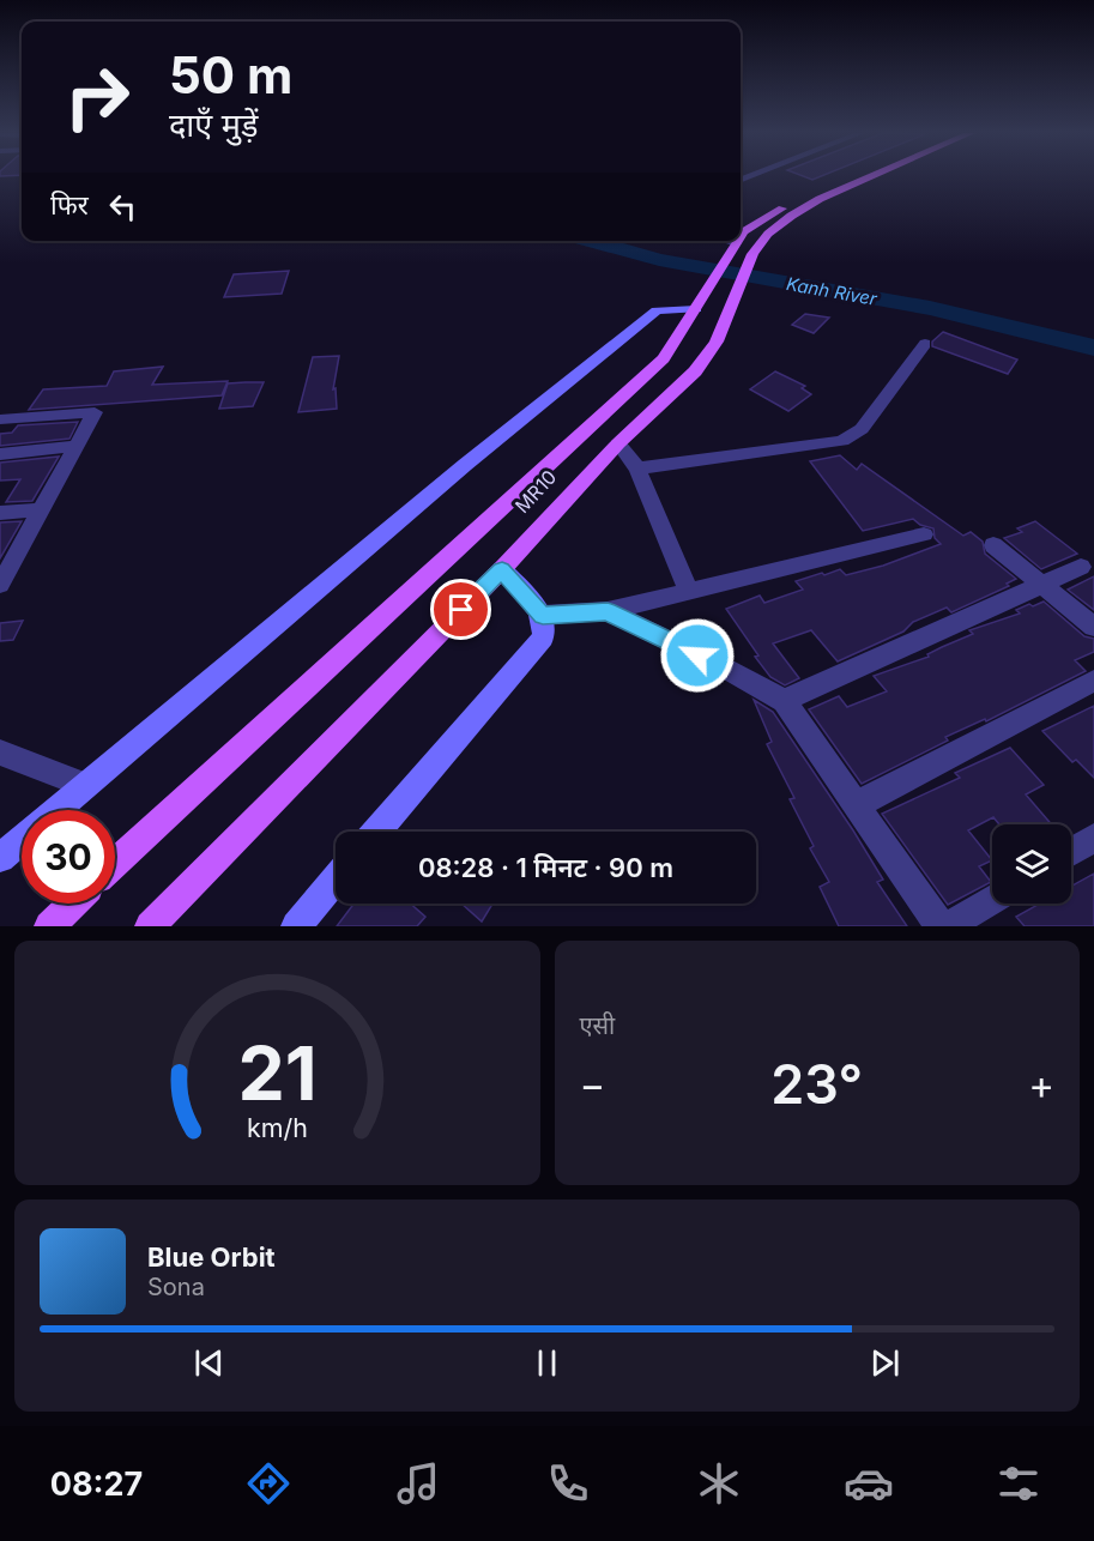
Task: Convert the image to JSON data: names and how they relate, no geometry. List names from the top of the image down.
{
  "streets": {
    "main road": ["MR10"]
  },
  "water": ["Kanh River"],
  "page": {
    "turn": ["50 m", "दाएँ मुड़ें"],
    "then": "फिर",
    "limit": "30",
    "trip": "08:28 · 1 मिनट · 90 m",
    "tile": "एसी",
    "heat": ["−", "23°", "+"],
    "song": ["Blue Orbit", "Sona"],
    "tabs": "08:27",
    "gauge": ["21", "km/h"]
  }
}
